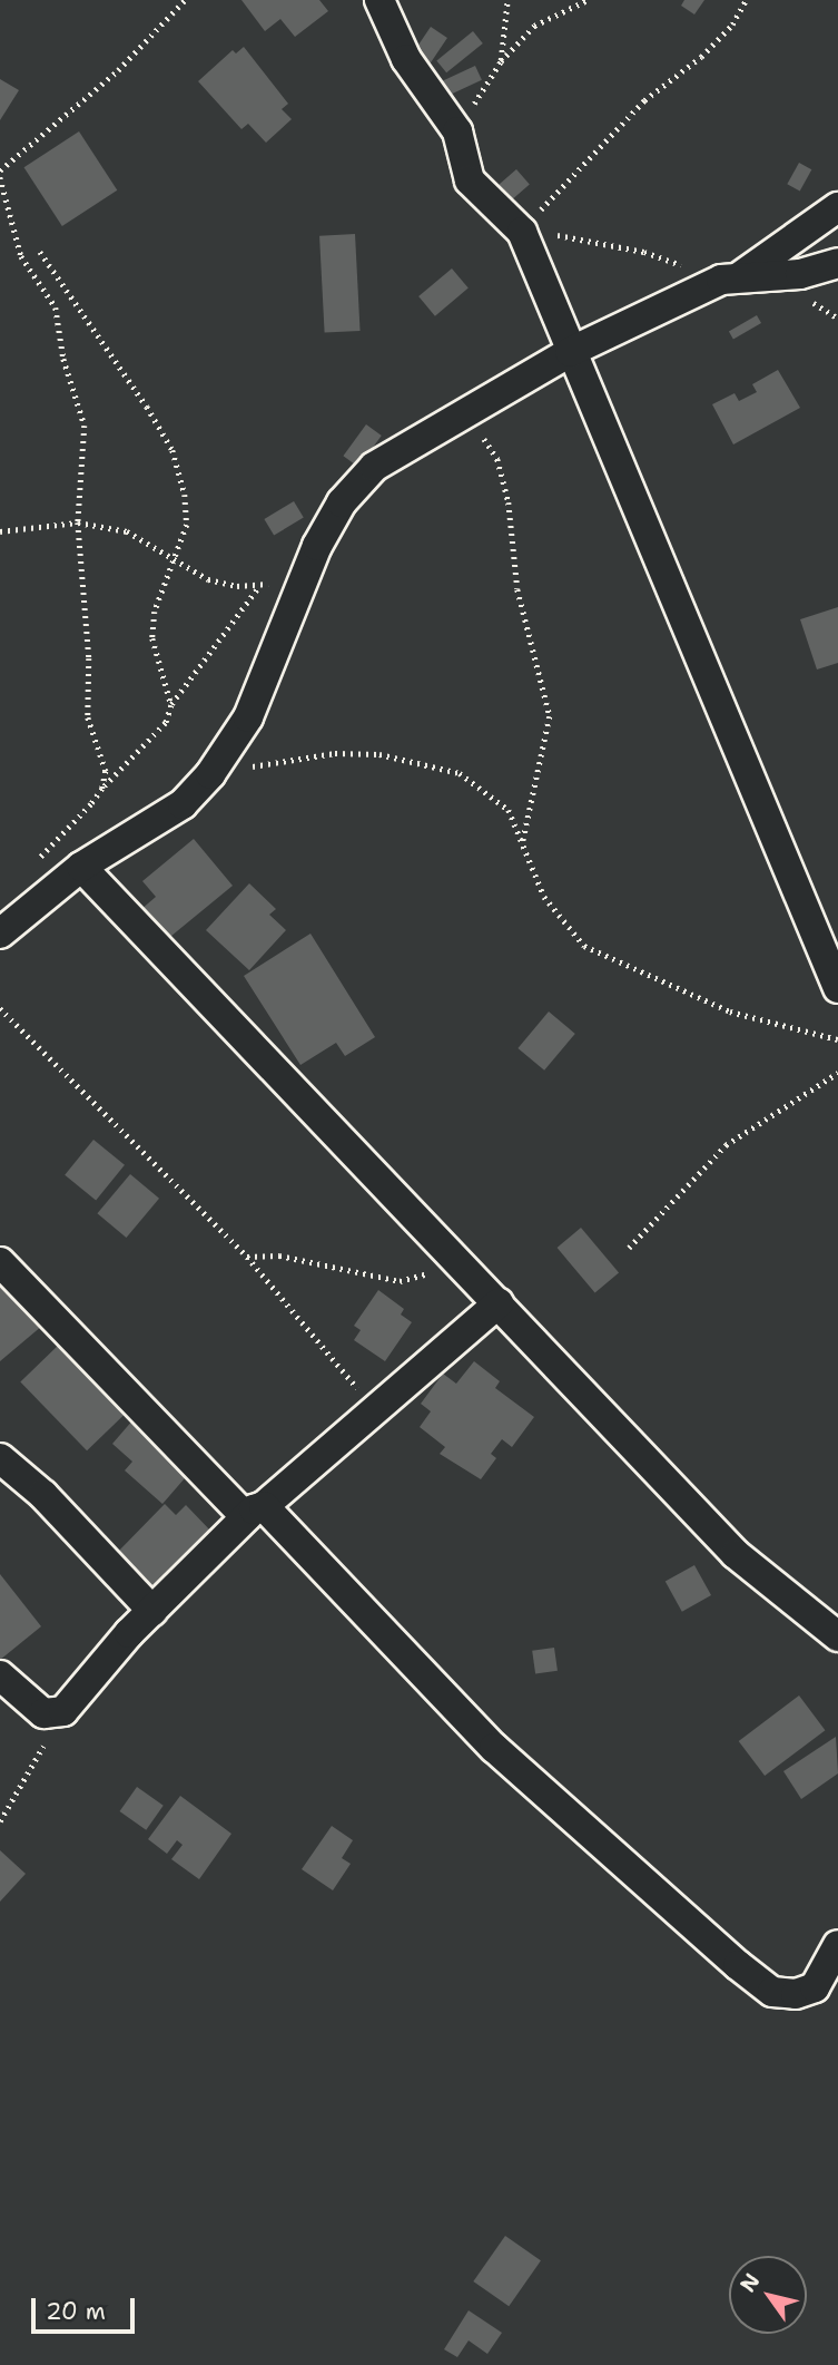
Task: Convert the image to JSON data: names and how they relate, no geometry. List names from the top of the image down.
{
  "scale_bar": "20 m",
  "north": "top left"
}
